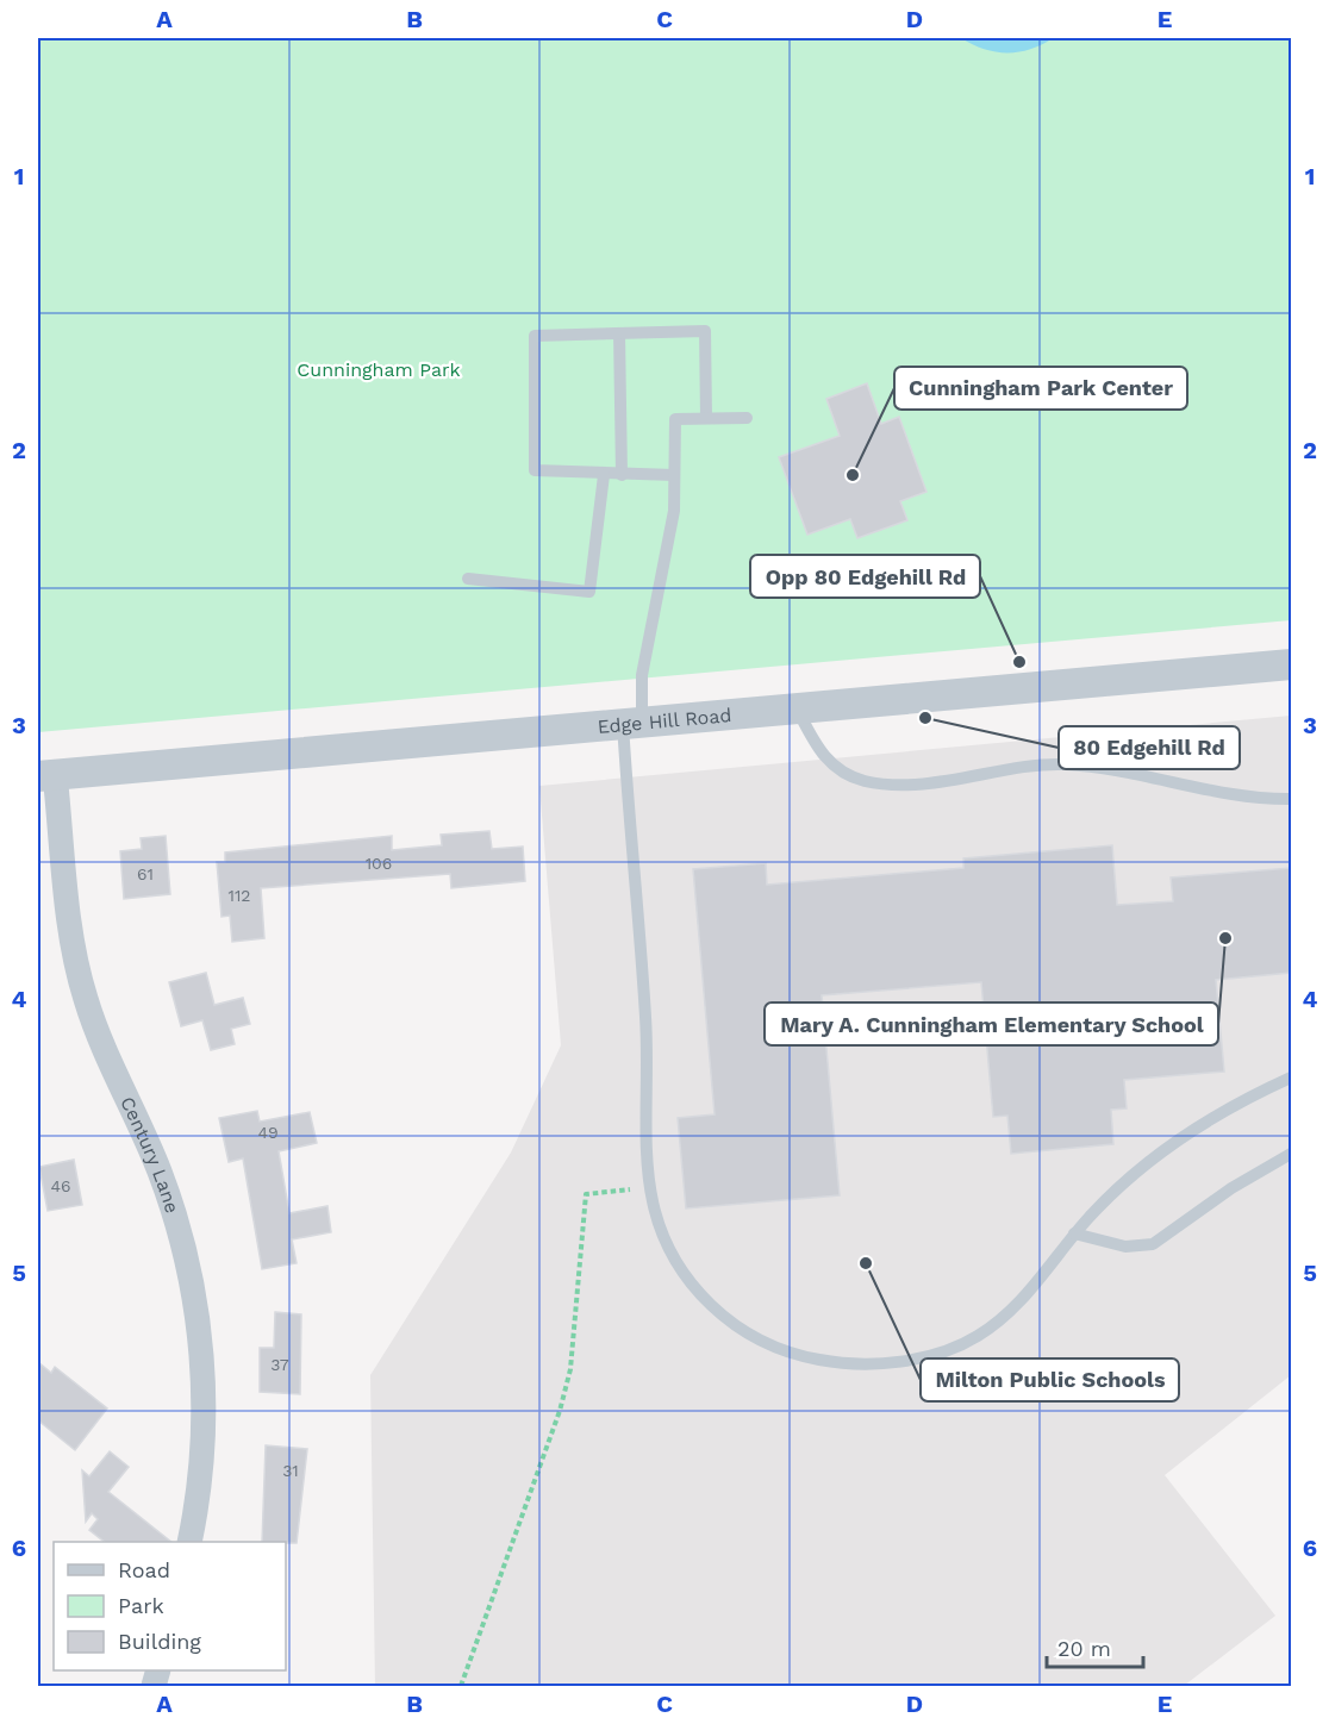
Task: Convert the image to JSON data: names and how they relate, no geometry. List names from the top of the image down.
{
  "streets": {
    "street": ["Edge Hill Road", "Century Lane"]
  },
  "crossings": [
    ["Edge Hill Road", "Century Lane"]
  ],
  "parks": ["Cunningham Park"],
  "places": [
    "Cunningham Park Center",
    "Opp 80 Edgehill Rd",
    "80 Edgehill Rd",
    "Mary A. Cunningham Elementary School",
    "Milton Public Schools"
  ],
  "house_numbers": [
    "106",
    "61",
    "112",
    "49",
    "46",
    "37",
    "31"
  ],
  "legend": ["Road", "Park", "Building"],
  "scale_bar": "20 m",
  "grid": {
    "columns": [
      "A",
      "B",
      "C",
      "D",
      "E"
    ],
    "rows": [
      "1",
      "2",
      "3",
      "4",
      "5",
      "6"
    ]
  }
}
